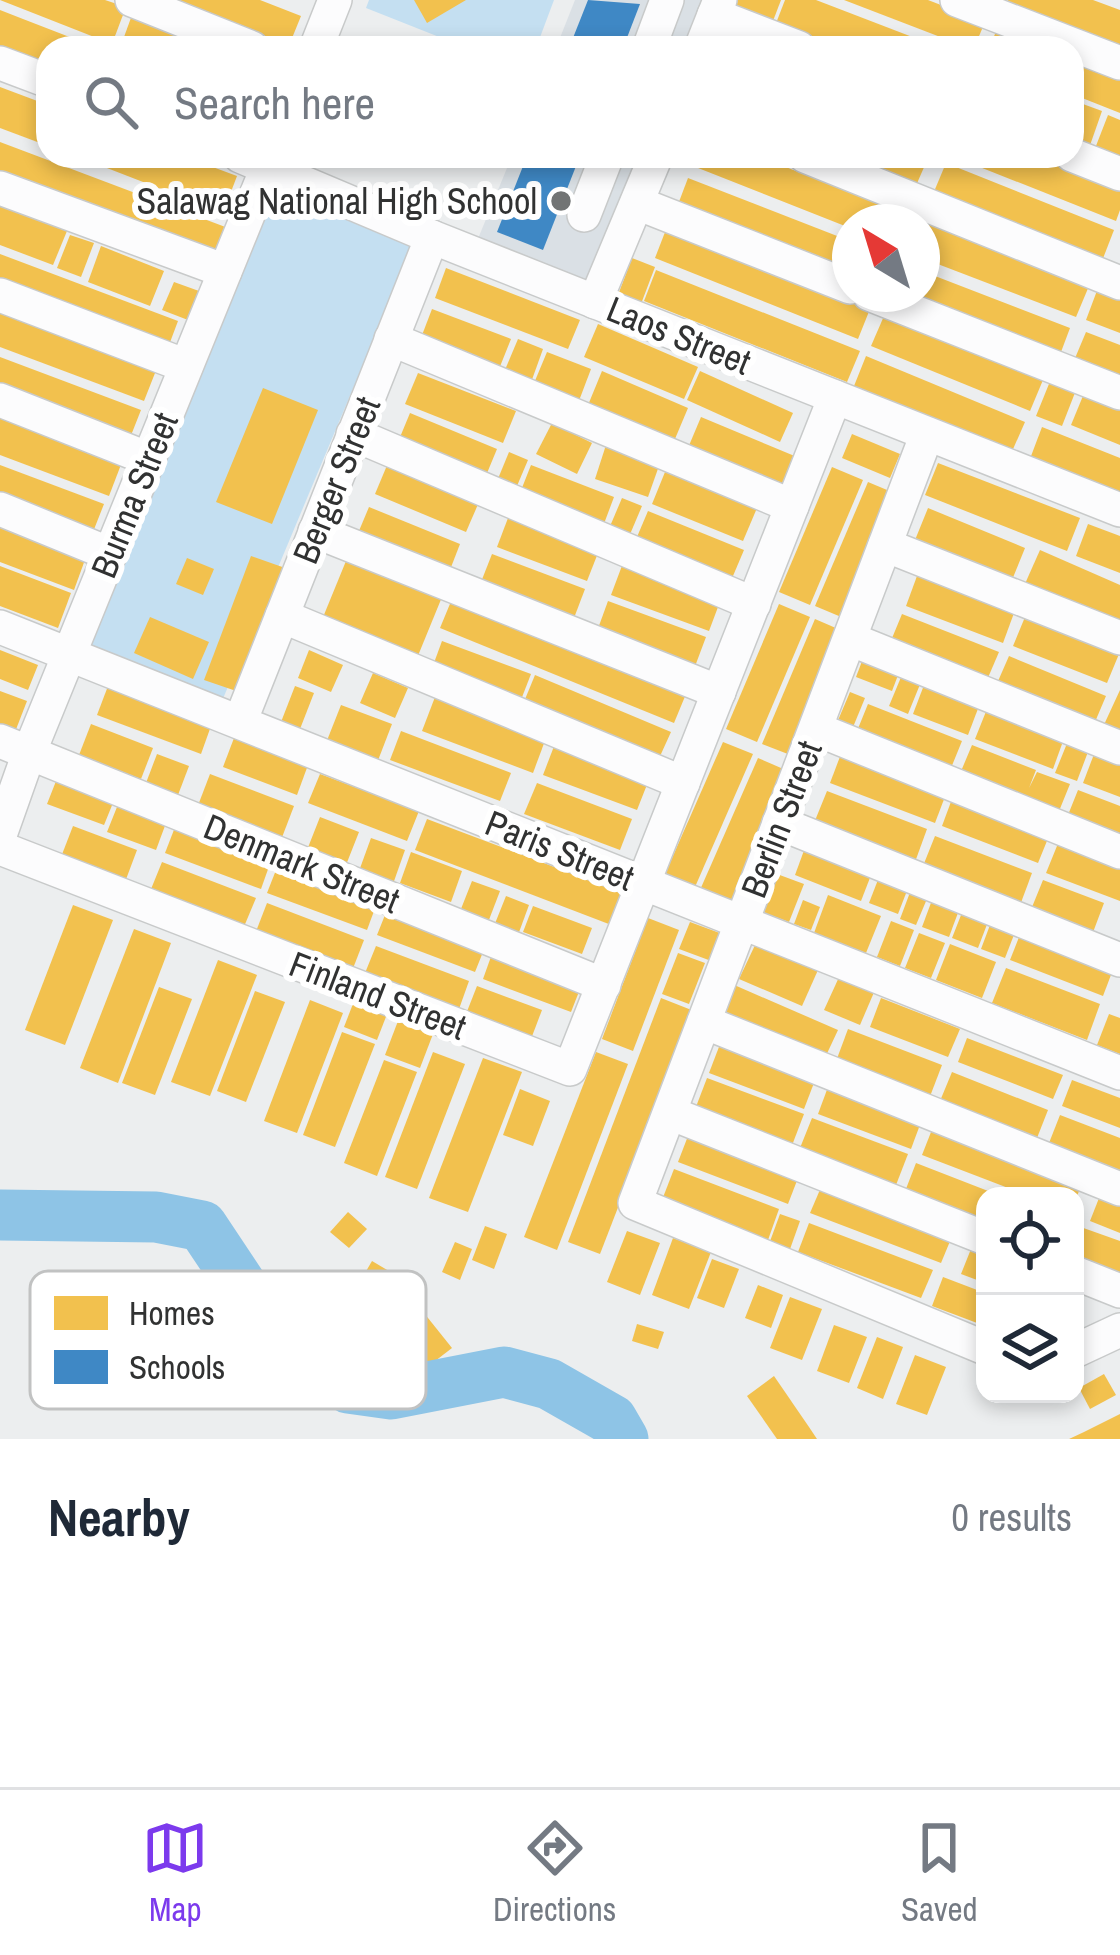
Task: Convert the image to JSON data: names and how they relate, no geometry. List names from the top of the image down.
{
  "streets": {
    "street": [
      "Laos Street",
      "Berger Street",
      "Burma Street",
      "Berlin Street",
      "Paris Street",
      "Denmark Street",
      "Finland Street"
    ]
  },
  "crossings": [
    ["Laos Street", "Berger Street"],
    ["Laos Street", "Berlin Street"],
    ["Laos Street", "Finland Street"],
    ["Berger Street", "Paris Street"],
    ["Burma Street", "Paris Street"],
    ["Burma Street", "Denmark Street"],
    ["Berlin Street", "Paris Street"],
    ["Paris Street", "Finland Street"],
    ["Denmark Street", "Finland Street"]
  ],
  "places": ["Salawag National High School"],
  "legend": ["Homes", "Schools"],
  "north": "top left",
  "page": {
    "search": "Search here",
    "heading": ["Nearby", "0 results"],
    "nav": ["Map", "Directions", "Saved"]
  }
}
